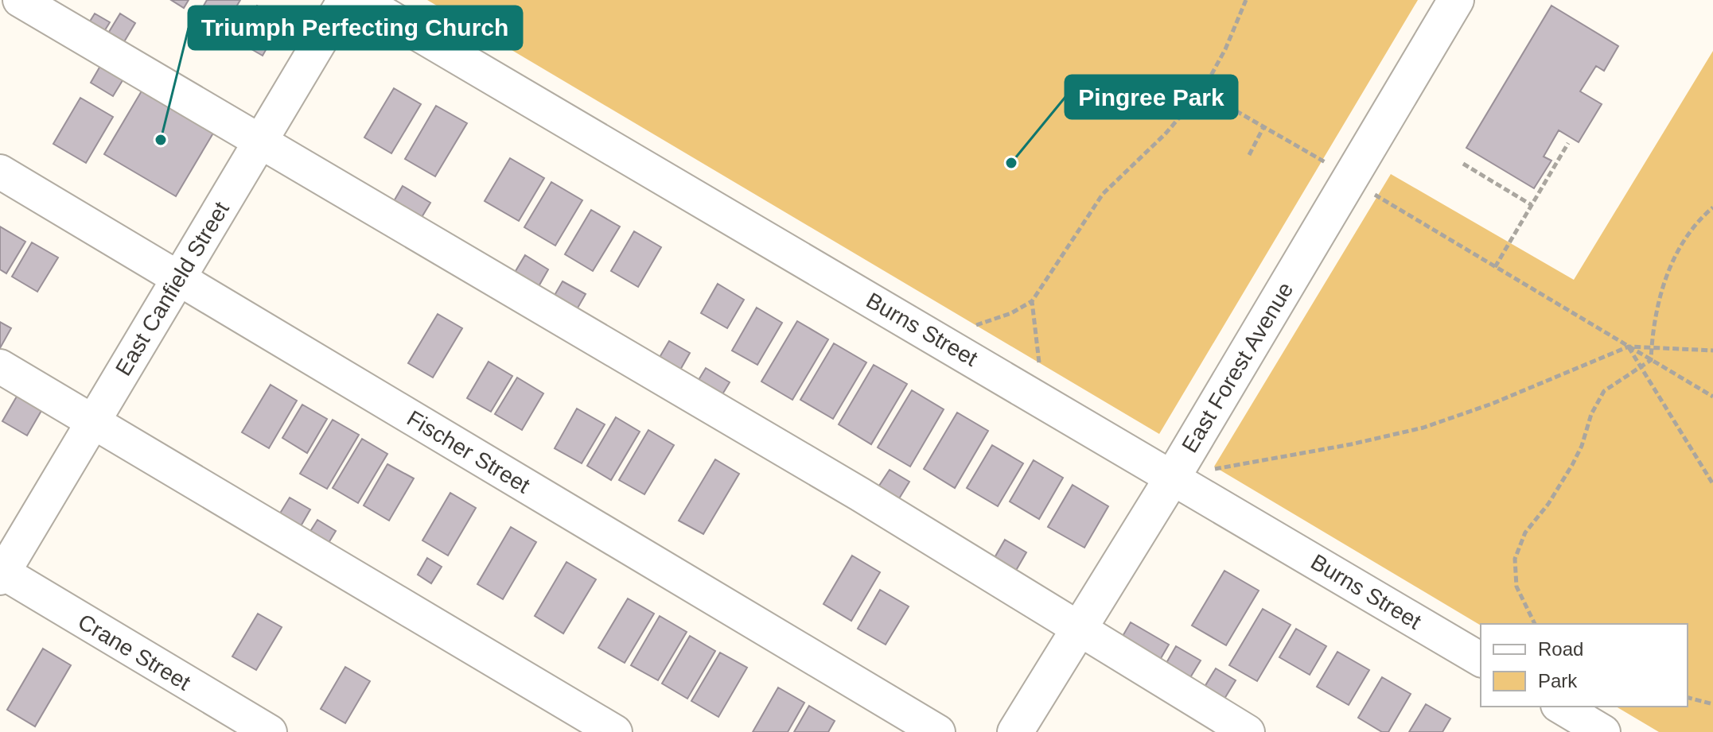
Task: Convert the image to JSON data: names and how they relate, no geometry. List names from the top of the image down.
{
  "streets": {
    "main road": ["East Forest Avenue"],
    "street": [
      "East Canfield Street",
      "Burns Street",
      "Fischer Street",
      "Crane Street"
    ]
  },
  "crossings": [
    ["East Canfield Street", "Fischer Street"],
    ["East Canfield Street", "Crane Street"],
    ["Burns Street", "East Forest Avenue"]
  ],
  "places": ["Triumph Perfecting Church", "Pingree Park"],
  "legend": ["Road", "Park"]
}
